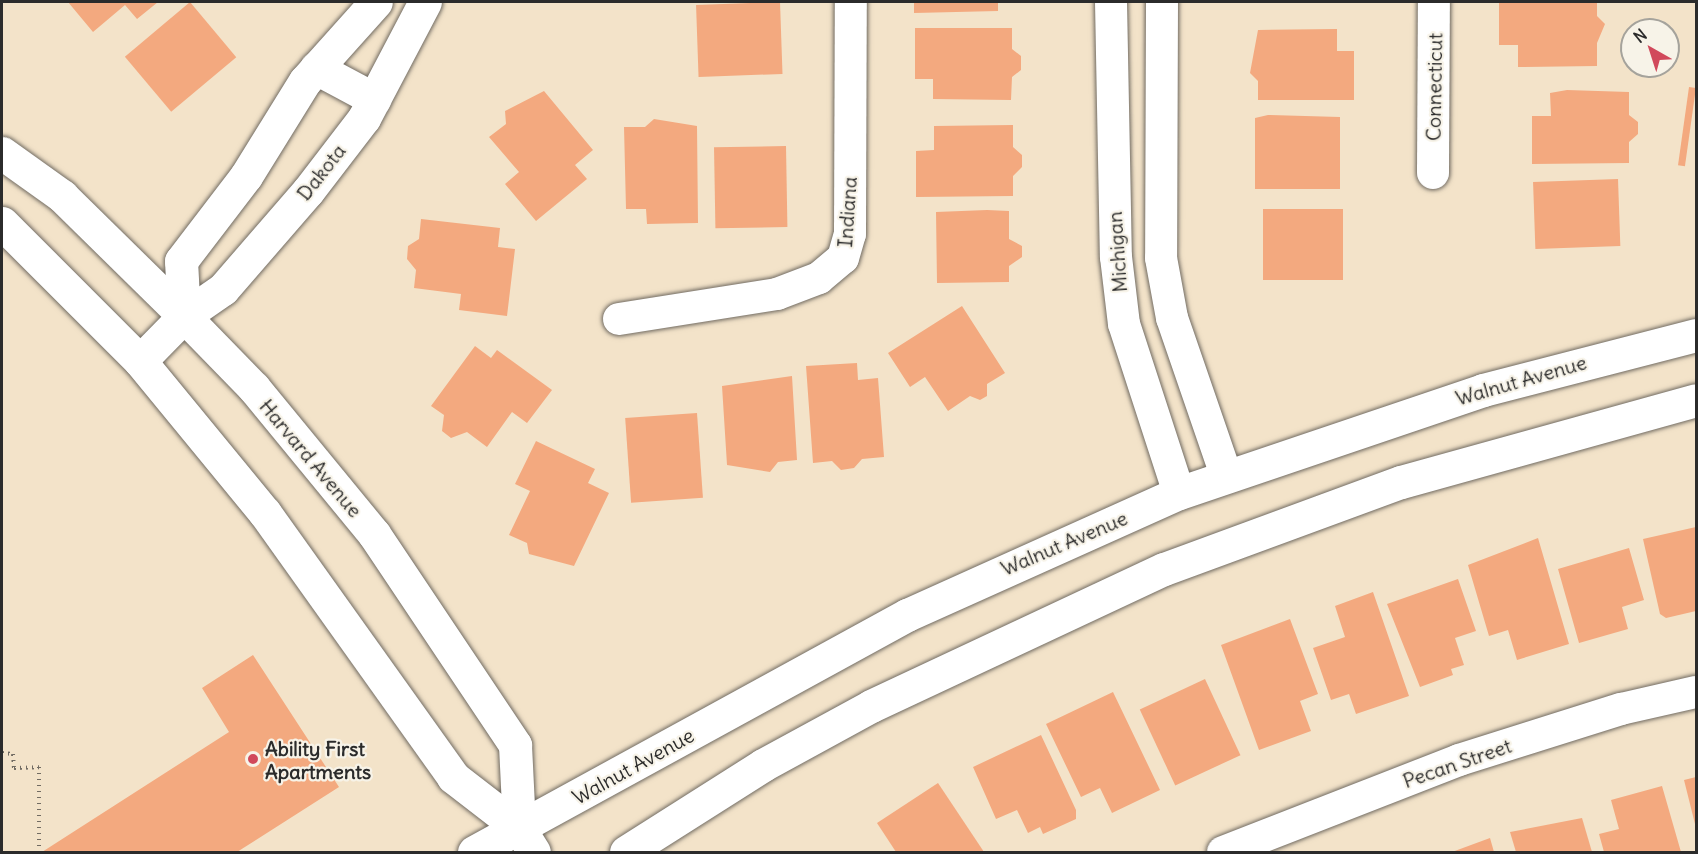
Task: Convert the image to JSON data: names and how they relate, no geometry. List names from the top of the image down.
{
  "streets": {
    "street": [
      "Connecticut",
      "Dakota",
      "Indiana",
      "Michigan",
      "Walnut Avenue",
      "Harvard Avenue",
      "Pecan Street"
    ]
  },
  "crossings": [
    ["Dakota", "Harvard Avenue"],
    ["Michigan", "Walnut Avenue"],
    ["Walnut Avenue", "Harvard Avenue"]
  ],
  "places": ["Ability First Apartments"],
  "north": "top left"
}
